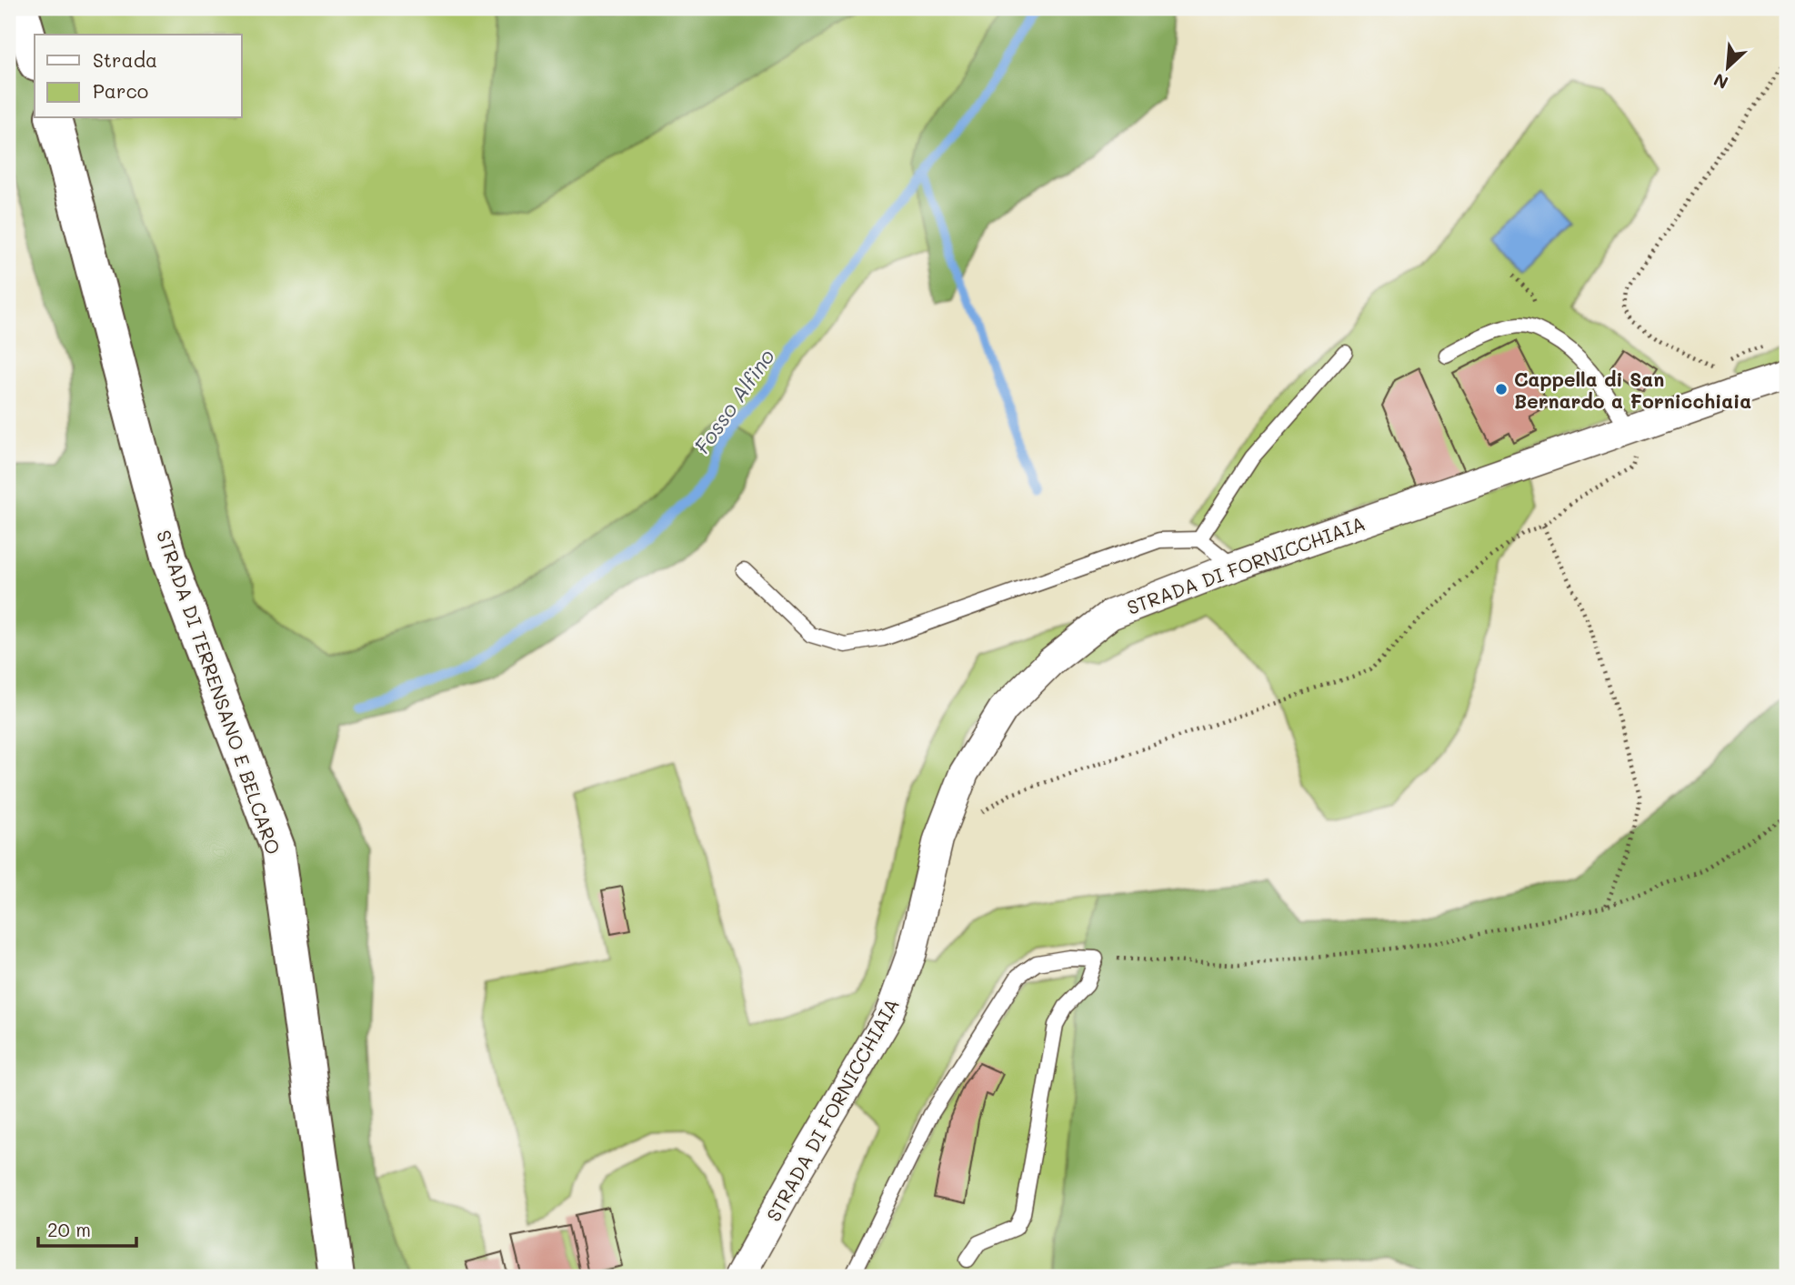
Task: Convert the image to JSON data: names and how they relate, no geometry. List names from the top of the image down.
{
  "streets": {
    "street": ["STRADA DI FORNICCHIAIA", "STRADA DI TERRENSANO E BELCARO"]
  },
  "water": ["Fosso Alfino"],
  "places": ["Cappella di San Bernardo a Fornicchiaia"],
  "legend": ["Strada", "Parco"],
  "scale_bar": "20 m",
  "north": "bottom left"
}
